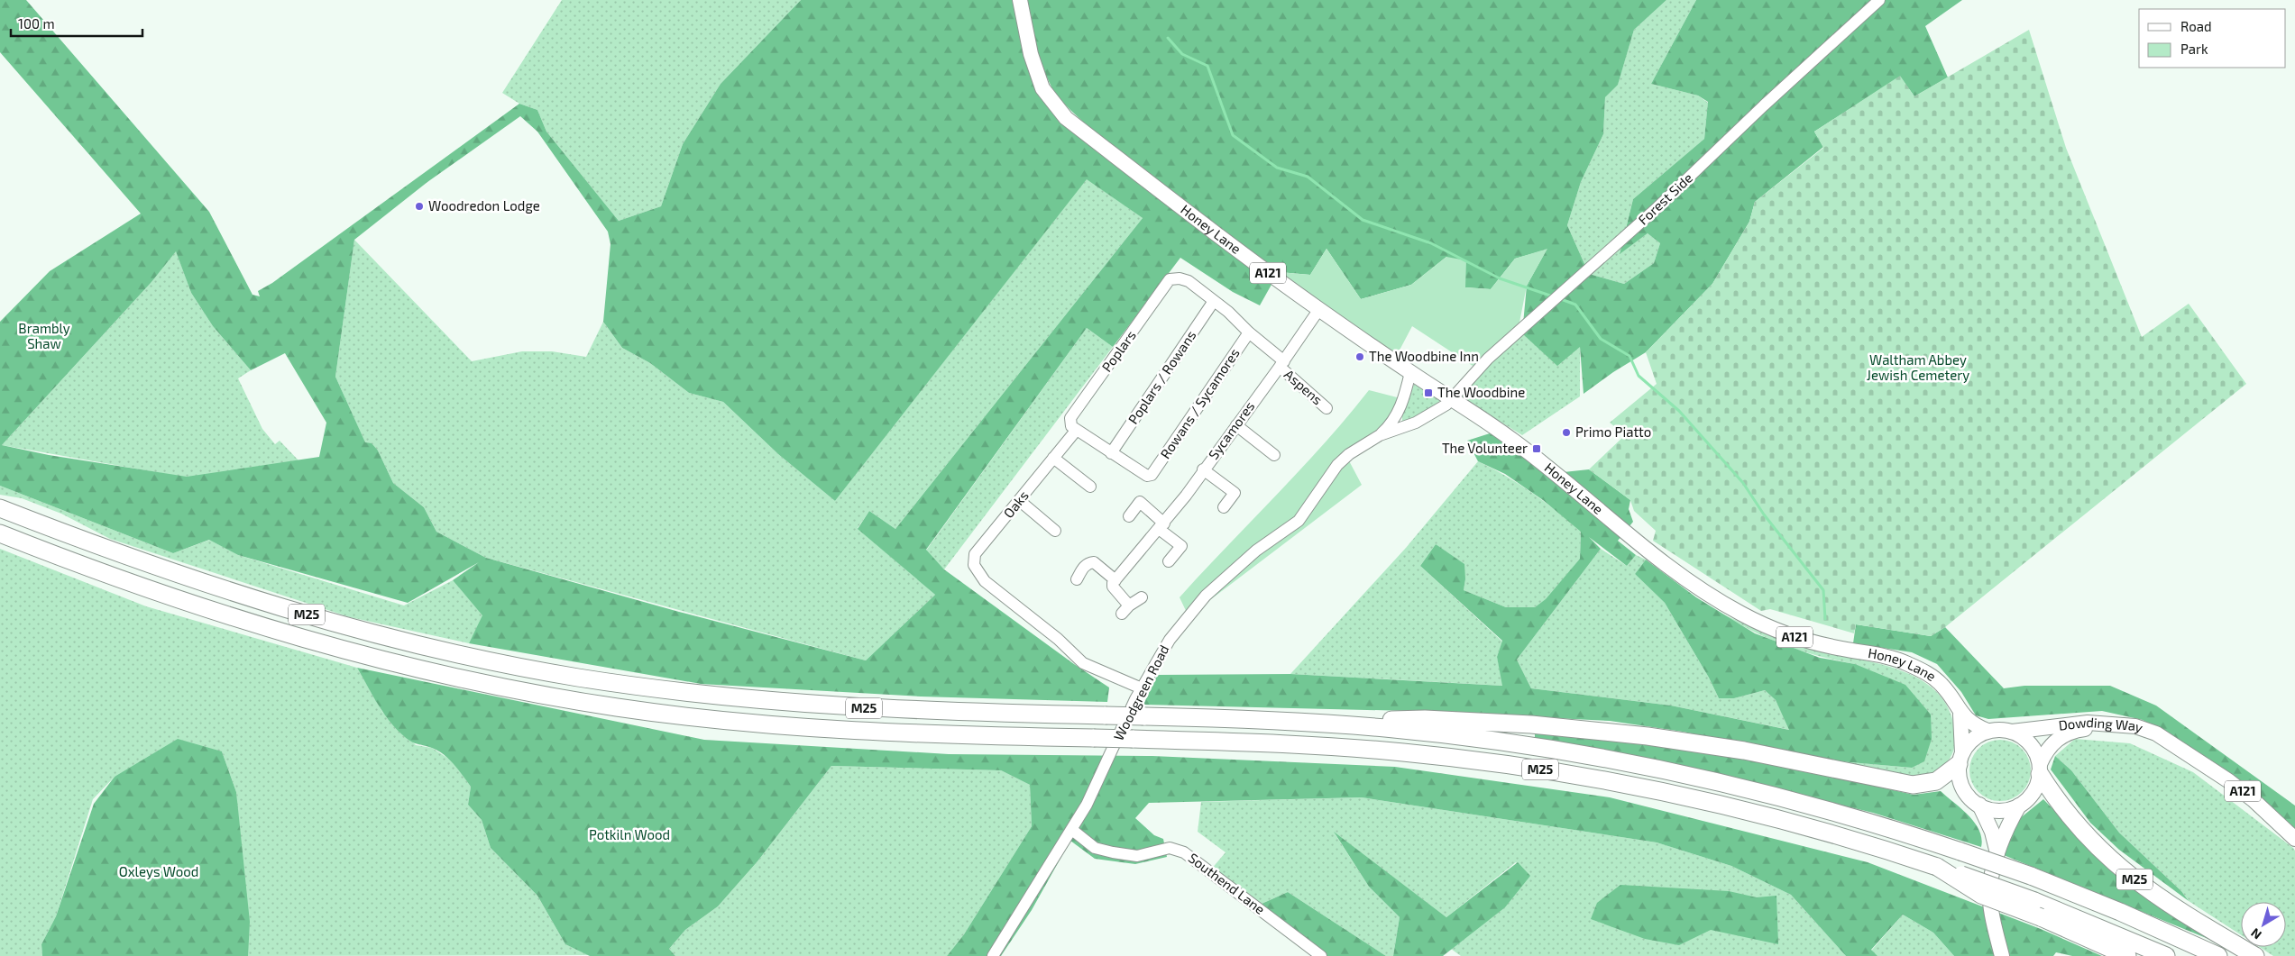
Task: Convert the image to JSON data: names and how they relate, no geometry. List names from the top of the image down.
{
  "streets": {
    "highway": ["M25"],
    "main road": ["Honey Lane", "A121", "Dowding Way"],
    "street": [
      "Forest Side",
      "Poplars",
      "Poplars / Rowans",
      "Aspens",
      "Rowans / Sycamores",
      "Sycamores",
      "Oaks",
      "Woodgreen Road",
      "Southend Lane"
    ]
  },
  "crossings": [
    ["Forest Side", "Honey Lane"],
    ["Forest Side", "Woodgreen Road"],
    ["Honey Lane", "Sycamores"],
    ["Honey Lane", "M25"],
    ["Honey Lane", "Woodgreen Road"],
    ["Honey Lane", "Dowding Way"],
    ["Poplars", "Poplars / Rowans"],
    ["Poplars", "Aspens"],
    ["Poplars", "Oaks"],
    ["Poplars / Rowans", "Aspens"],
    ["Poplars / Rowans", "Rowans / Sycamores"],
    ["Aspens", "Rowans / Sycamores"],
    ["Aspens", "Sycamores"],
    ["Oaks", "Woodgreen Road"],
    ["M25", "Dowding Way"],
    ["Woodgreen Road", "Southend Lane"]
  ],
  "parks": [
    "Brambly Shaw",
    "Waltham Abbey Jewish Cemetery",
    "Potkiln Wood",
    "Oxleys Wood"
  ],
  "places": {
    "other": ["Woodredon Lodge", "The Woodbine Inn", "Primo Piatto"],
    "transit": ["The Woodbine", "The Volunteer"]
  },
  "legend": ["Road", "Park"],
  "scale_bar": "100 m",
  "north": "bottom left"
}
